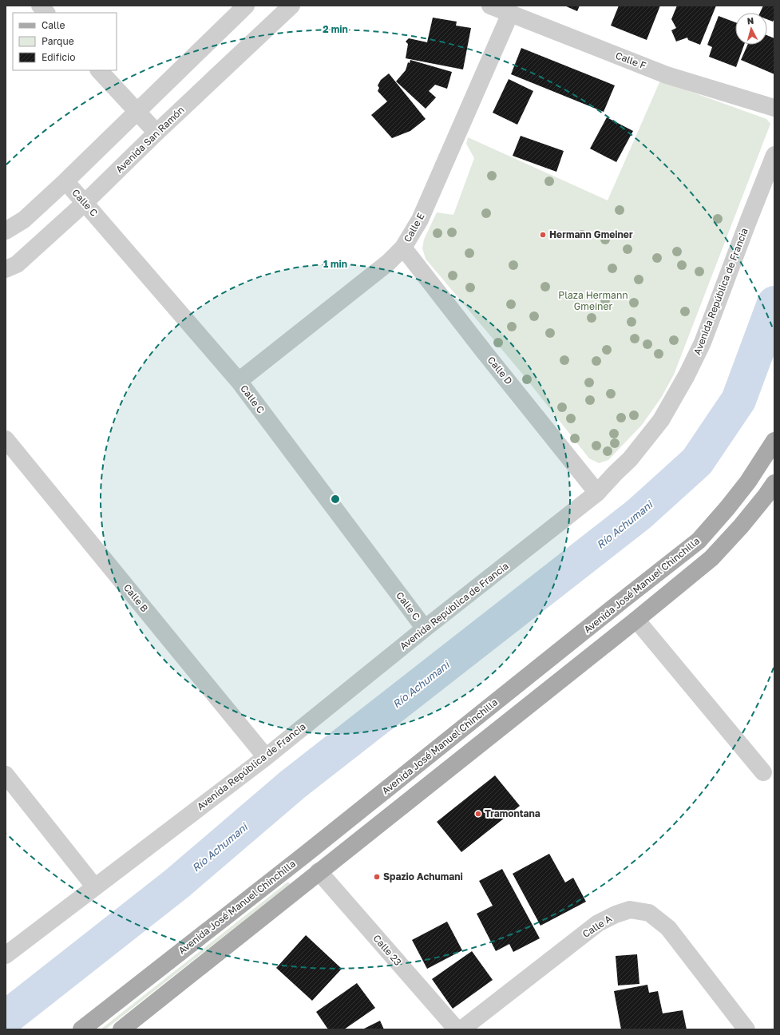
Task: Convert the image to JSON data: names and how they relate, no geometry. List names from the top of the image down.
{
  "streets": {
    "main road": ["Avenida José Manuel Chinchilla"],
    "street": [
      "Calle F",
      "Avenida San Ramón",
      "Calle C",
      "Calle E",
      "Avenida República de Francia",
      "Calle D",
      "Calle B",
      "Calle A",
      "Calle 23"
    ]
  },
  "crossings": [
    ["Calle F", "Calle E"],
    ["Avenida San Ramón", "Calle C"],
    ["Calle C", "Calle E"],
    ["Calle C", "Avenida República de Francia"],
    ["Calle E", "Calle D"],
    ["Avenida República de Francia", "Calle D"],
    ["Avenida República de Francia", "Calle B"]
  ],
  "water": ["Río Achumani"],
  "parks": ["Plaza Hermann Gmeiner"],
  "places": ["Hermann Gmeiner", "Tramontana", "Spazio Achumani"],
  "legend": ["Calle", "Parque", "Edificio"],
  "north": "top",
  "rings": ["2 min", "1 min"]
}
